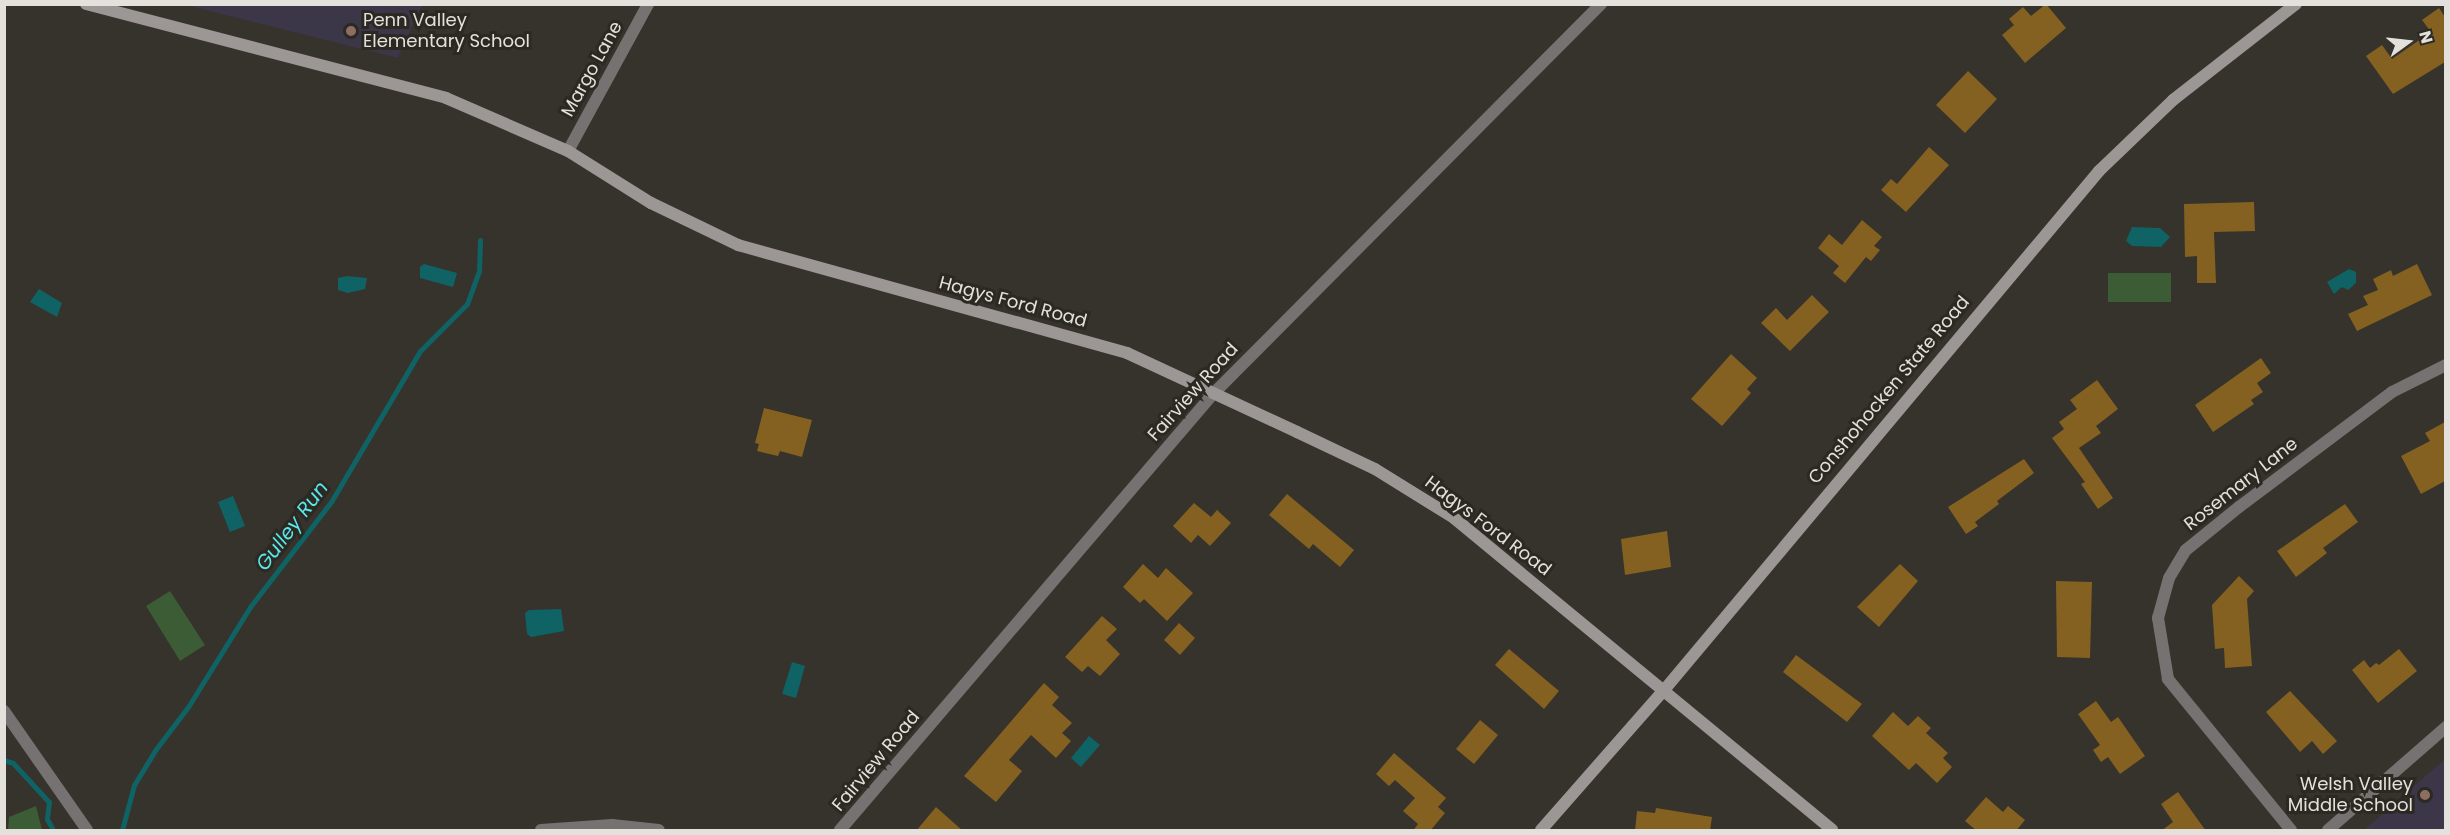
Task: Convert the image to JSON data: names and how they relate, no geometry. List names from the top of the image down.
{
  "streets": {
    "street": [
      "Margo Lane",
      "Hagys Ford Road",
      "Conshohocken State Road",
      "Fairview Road",
      "Rosemary Lane"
    ]
  },
  "crossings": [
    ["Margo Lane", "Hagys Ford Road"],
    ["Hagys Ford Road", "Conshohocken State Road"],
    ["Hagys Ford Road", "Fairview Road"]
  ],
  "water": ["Gulley Run"],
  "places": ["Penn Valley Elementary School", "Welsh Valley Middle School"],
  "north": "right"
}
